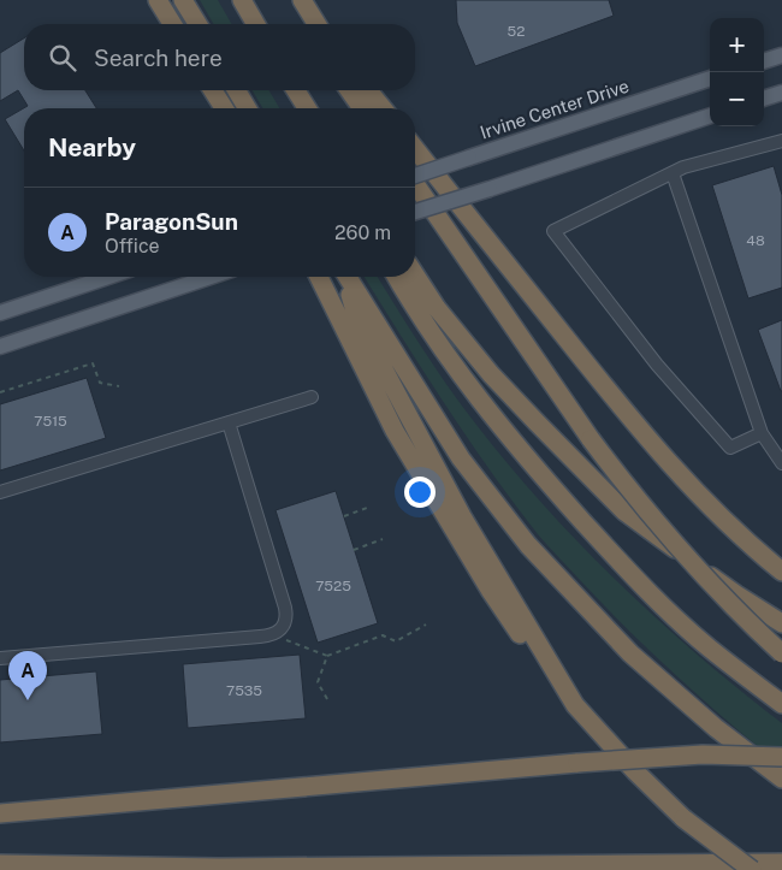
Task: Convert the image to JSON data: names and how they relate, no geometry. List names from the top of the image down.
{
  "streets": {
    "main road": ["Irvine Center Drive"]
  },
  "house_numbers": [
    "52",
    "48",
    "7515",
    "7525",
    "7535"
  ],
  "page": {
    "map_buttons": ["+", "−"],
    "search": "Search here",
    "heading": "Nearby",
    "list": [
      {
        "mark": "A",
        "name": "ParagonSun",
        "note": "Office",
        "value": "260 m"
      }
    ],
    "pins": "A"
  }
}
